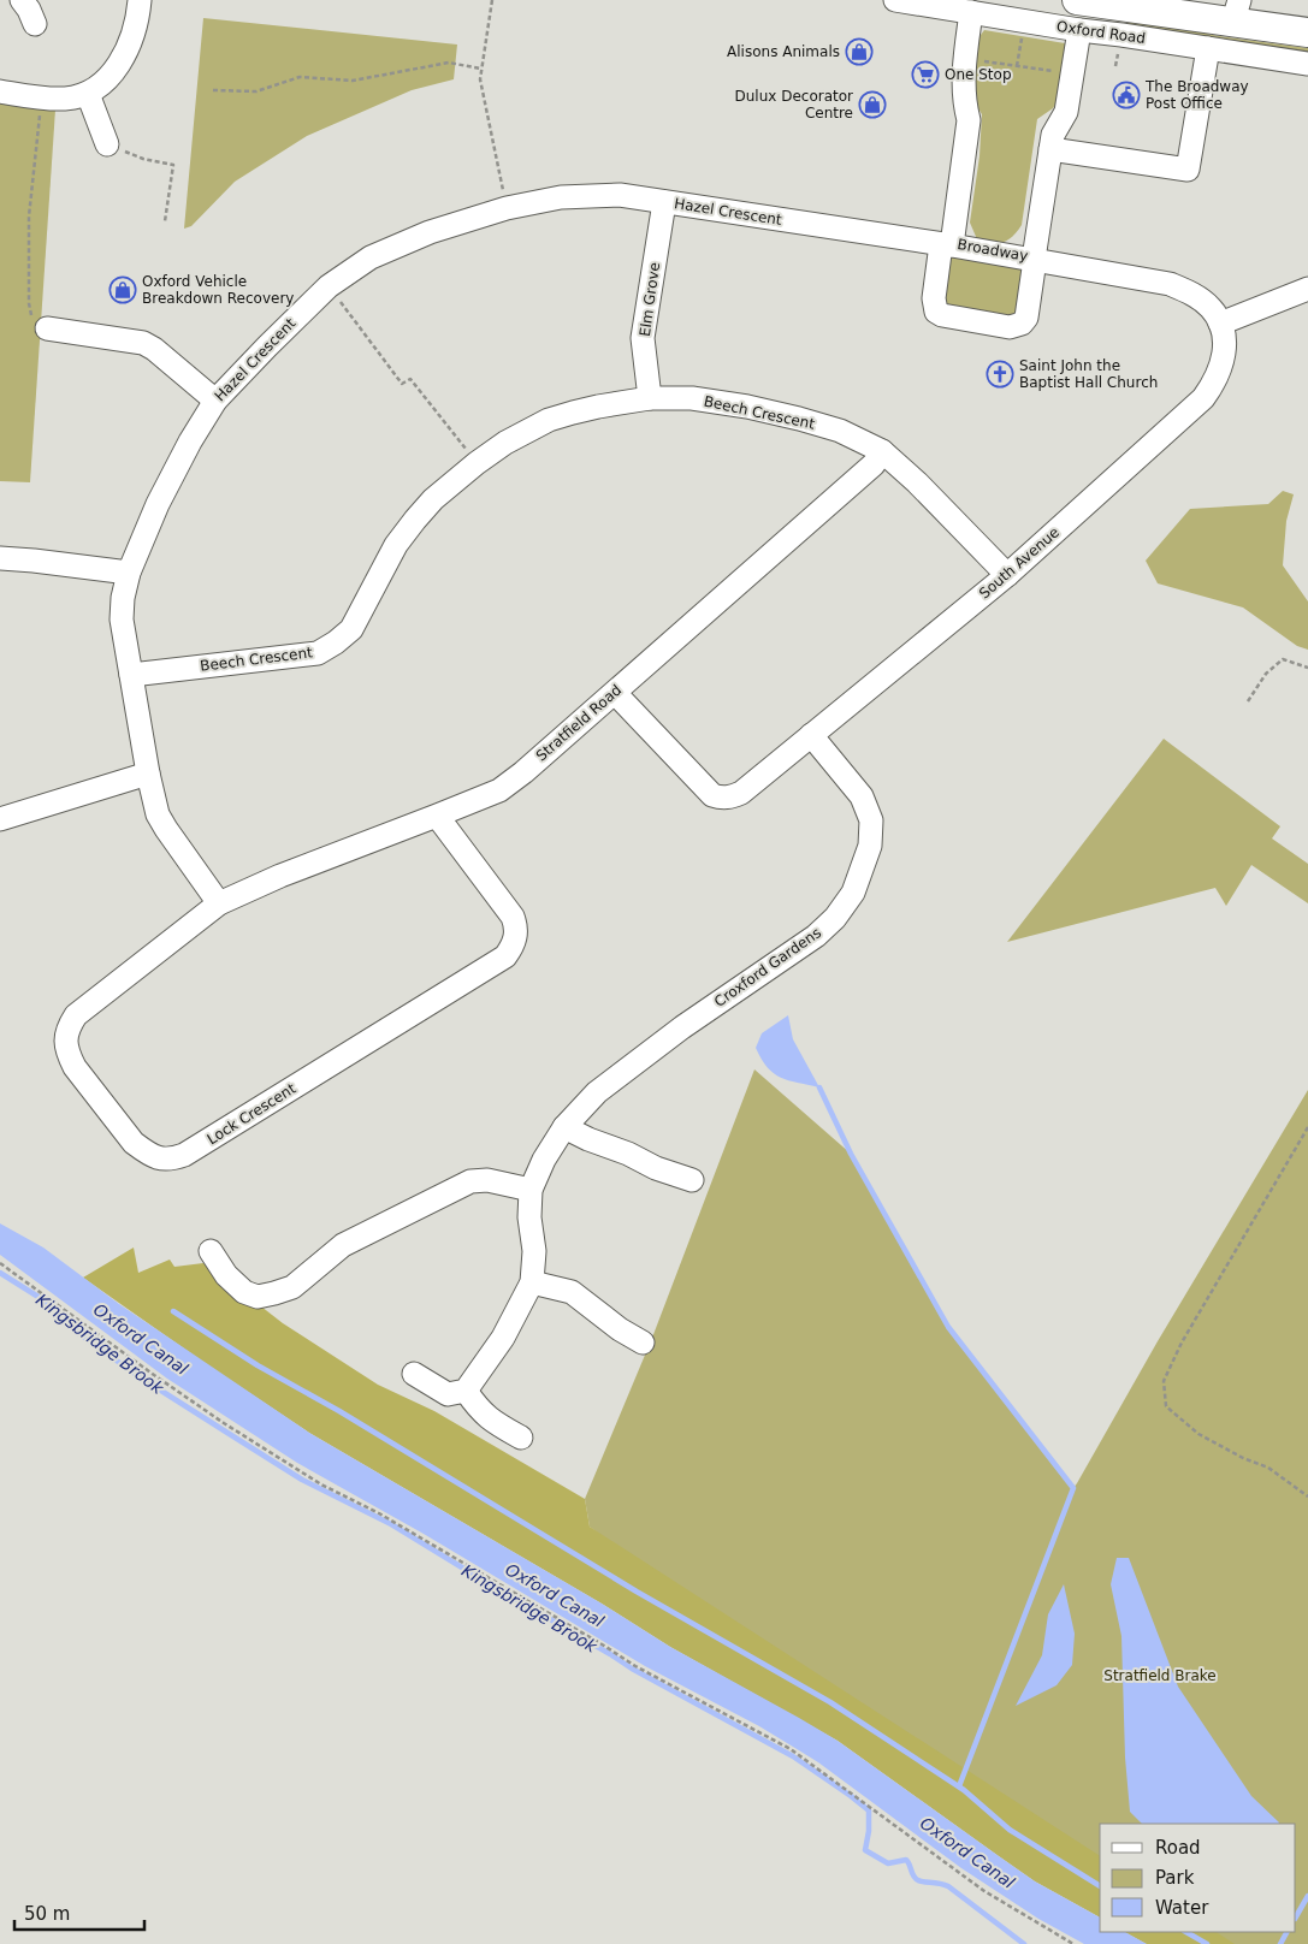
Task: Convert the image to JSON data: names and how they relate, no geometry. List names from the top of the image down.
{
  "streets": {
    "main road": ["Oxford Road"],
    "street": [
      "Hazel Crescent",
      "Broadway",
      "Elm Grove",
      "Beech Crescent",
      "South Avenue",
      "Stratfield Road",
      "Croxford Gardens",
      "Lock Crescent"
    ]
  },
  "crossings": [
    ["Oxford Road", "Broadway"],
    ["Hazel Crescent", "Broadway"],
    ["Hazel Crescent", "Elm Grove"],
    ["Hazel Crescent", "Beech Crescent"],
    ["Hazel Crescent", "Stratfield Road"],
    ["Hazel Crescent", "Lock Crescent"],
    ["Elm Grove", "Beech Crescent"],
    ["Beech Crescent", "South Avenue"],
    ["Beech Crescent", "Stratfield Road"],
    ["South Avenue", "Stratfield Road"],
    ["South Avenue", "Croxford Gardens"],
    ["Stratfield Road", "Lock Crescent"]
  ],
  "water": ["Oxford Canal", "Kingsbridge Brook"],
  "parks": ["Stratfield Brake"],
  "places": {
    "shop": ["Alisons Animals", "Dulux Decorator Centre", "Oxford Vehicle Breakdown Recovery"],
    "supermarket": ["One Stop"],
    "public building": ["The Broadway Post Office"],
    "church": ["Saint John the Baptist Hall Church"]
  },
  "legend": ["Road", "Park", "Water"],
  "scale_bar": "50 m"
}
